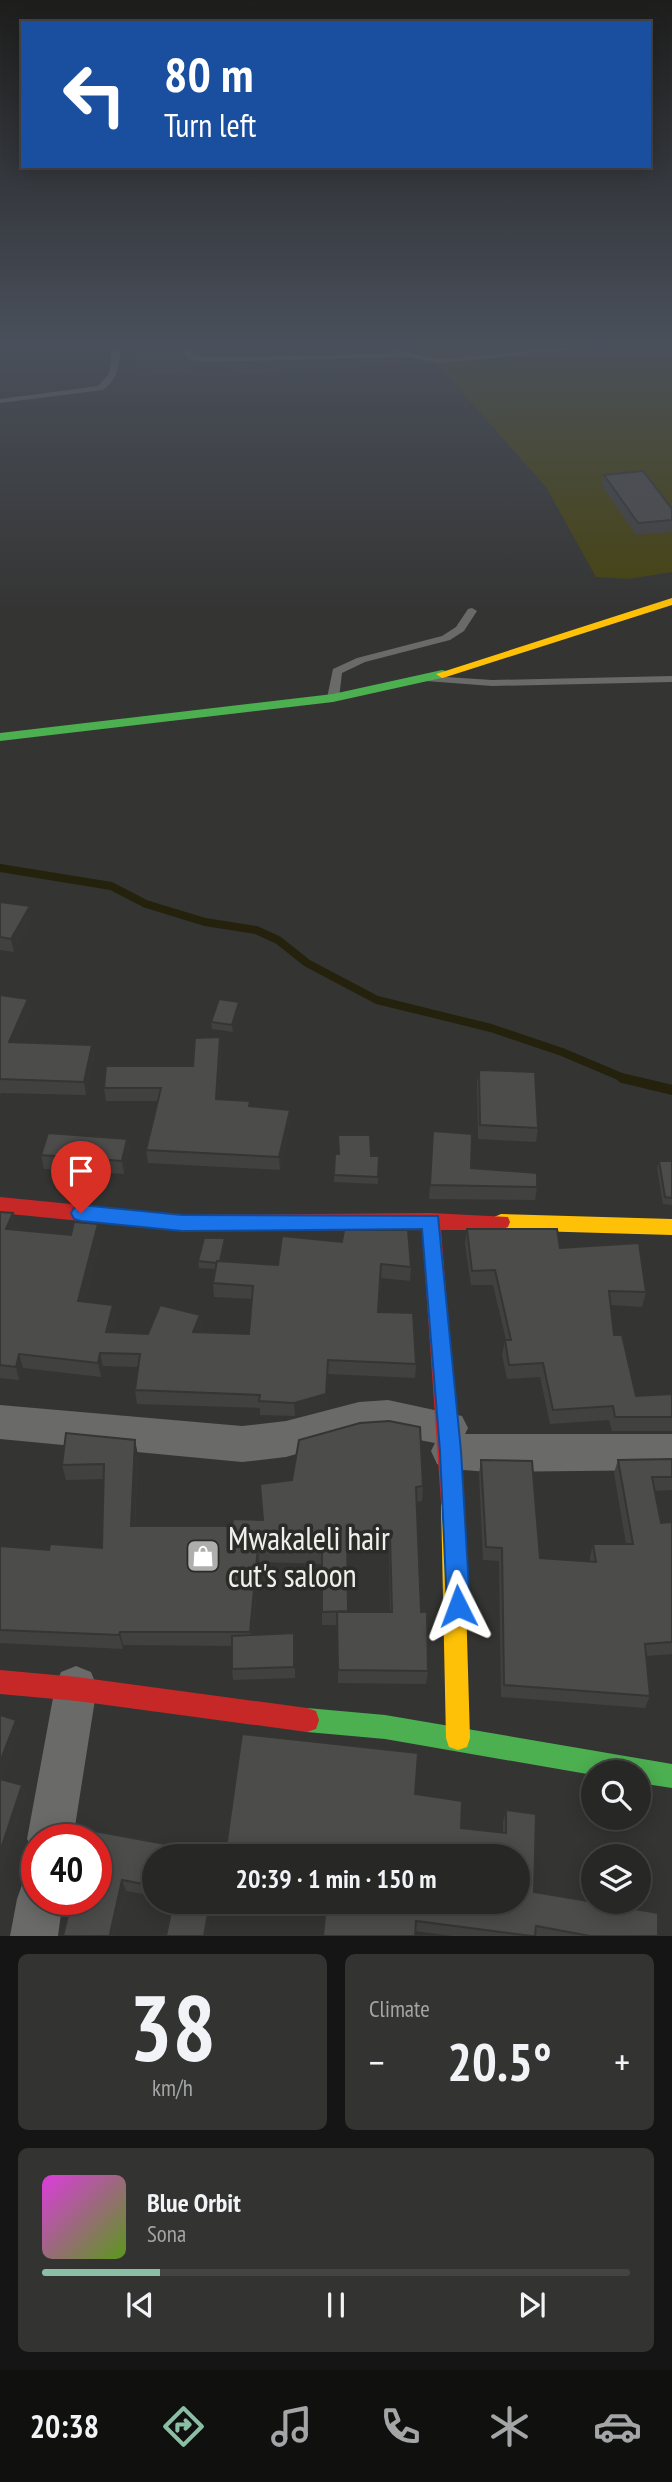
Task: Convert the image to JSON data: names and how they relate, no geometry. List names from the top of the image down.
{
  "places": {
    "shop": ["Mwakaleli hair cut's saloon"]
  },
  "page": {
    "turn": ["80 m", "Turn left"],
    "limit": "40",
    "trip": "20:39 · 1 min · 150 m",
    "tile": [
      ["38", "km/h"],
      "Climate"
    ],
    "heat": ["−", "20.5°", "+"],
    "song": ["Blue Orbit", "Sona"],
    "tabs": "20:38"
  }
}
